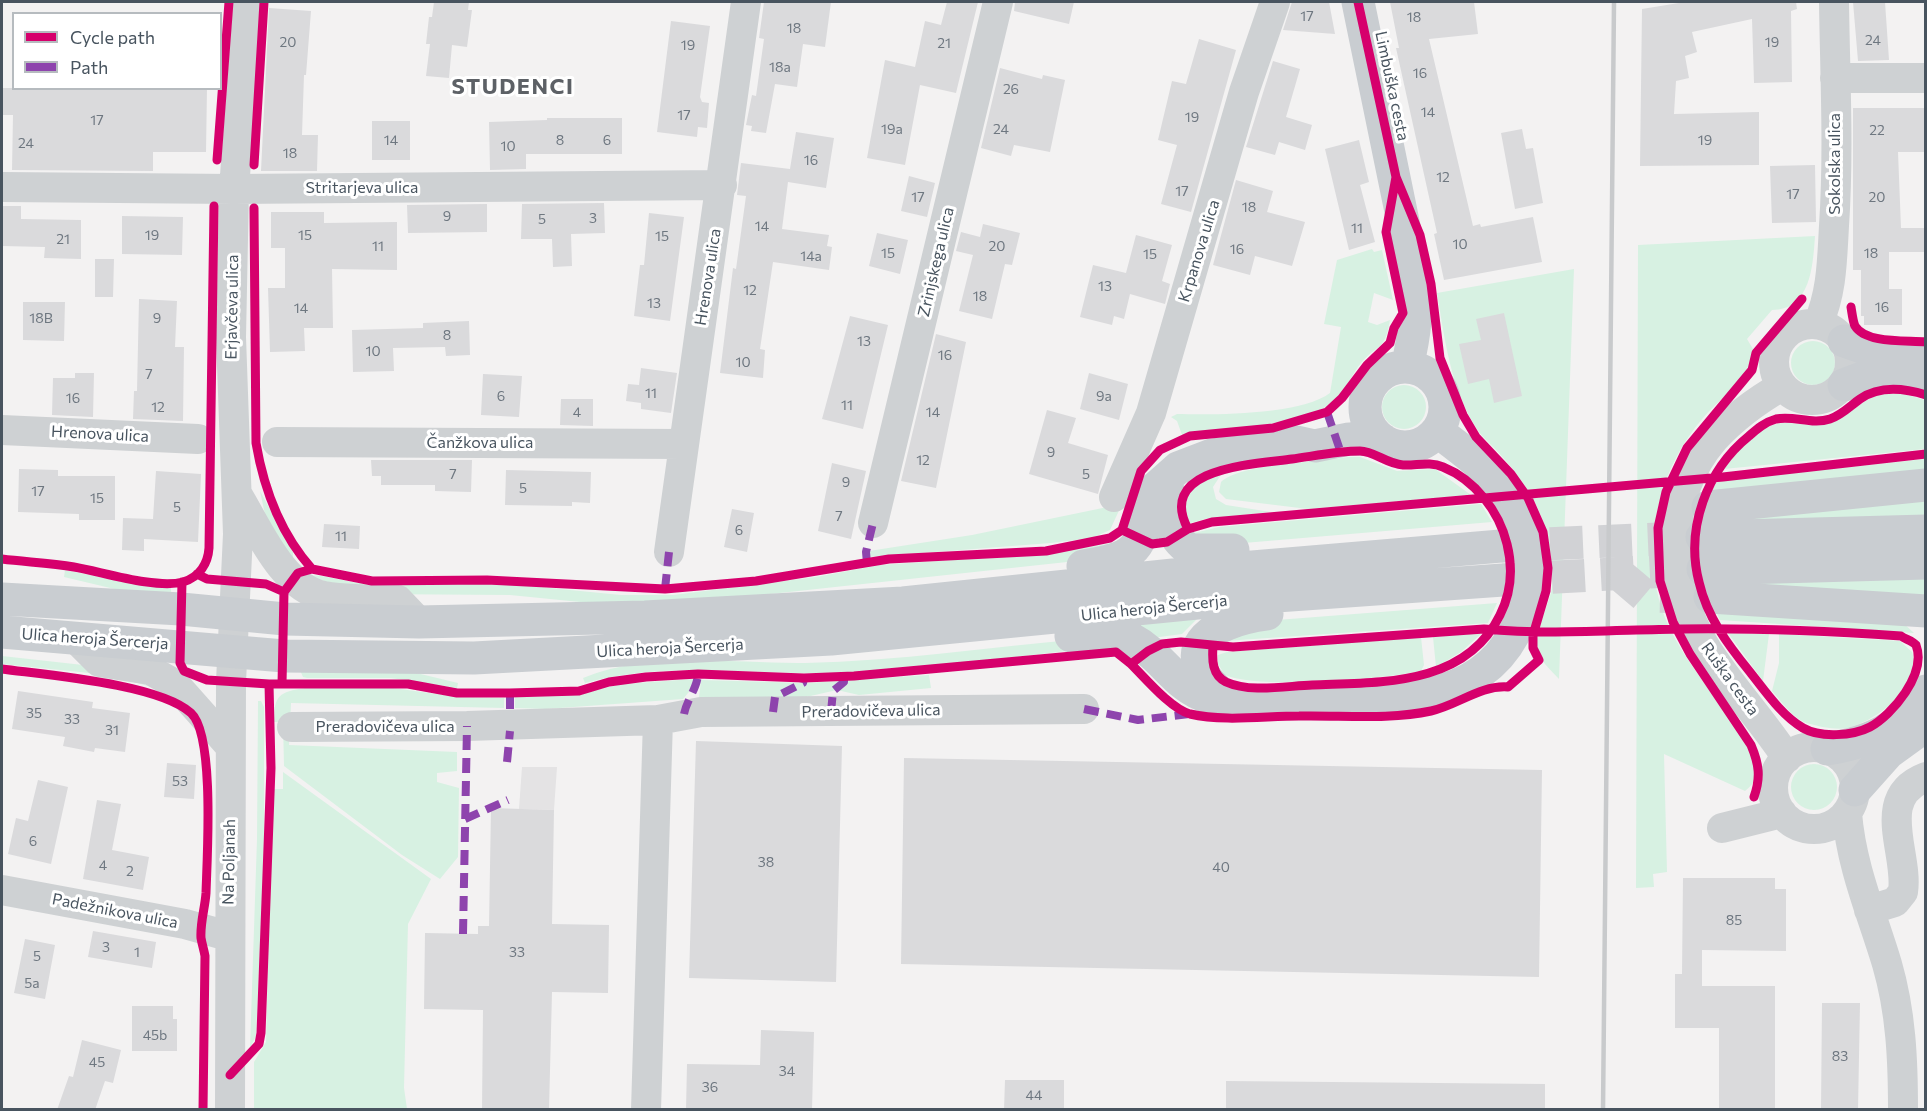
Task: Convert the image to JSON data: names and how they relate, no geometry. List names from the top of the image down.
{
  "streets": {
    "main road": ["Limbuška cesta", "Ulica heroja Šercerja"],
    "street": [
      "Sokolska ulica",
      "Stritarjeva ulica",
      "Krpanova ulica",
      "Zrinjskega ulica",
      "Hrenova ulica",
      "Erjavčeva ulica",
      "Čanžkova ulica",
      "Ruška cesta",
      "Preradovičeva ulica",
      "Na Poljanah",
      "Padežnikova ulica"
    ]
  },
  "crossings": [
    ["Sokolska ulica", "Ruška cesta"],
    ["Stritarjeva ulica", "Hrenova ulica"],
    ["Stritarjeva ulica", "Erjavčeva ulica"],
    ["Hrenova ulica", "Čanžkova ulica"],
    ["Erjavčeva ulica", "Na Poljanah"],
    ["Ulica heroja Šercerja", "Na Poljanah"],
    ["Na Poljanah", "Padežnikova ulica"]
  ],
  "districts": ["STUDENCI"],
  "house_numbers": [
    "17",
    "18",
    "18",
    "24",
    "20",
    "19",
    "21",
    "19",
    "18a",
    "16",
    "26",
    "14",
    "17",
    "19",
    "17",
    "19a",
    "24",
    "22",
    "14",
    "8",
    "6",
    "19",
    "24",
    "10",
    "18",
    "16",
    "12",
    "17",
    "17",
    "17",
    "20",
    "18",
    "9",
    "3",
    "5",
    "14",
    "11",
    "19",
    "15",
    "15",
    "21",
    "10",
    "11",
    "20",
    "16",
    "15",
    "18",
    "15",
    "14a",
    "13",
    "12",
    "18",
    "13",
    "16",
    "14",
    "18B",
    "9",
    "8",
    "13",
    "10",
    "16",
    "10",
    "7",
    "11",
    "6",
    "9a",
    "16",
    "11",
    "12",
    "4",
    "14",
    "9",
    "12",
    "7",
    "5",
    "9",
    "5",
    "17",
    "15",
    "5",
    "7",
    "6",
    "11",
    "35",
    "33",
    "31",
    "53",
    "6",
    "38",
    "4",
    "40",
    "2",
    "85",
    "3",
    "1",
    "33",
    "5",
    "5a",
    "45b",
    "83",
    "45",
    "34",
    "36",
    "44"
  ],
  "legend": ["Cycle path", "Path"]
}
